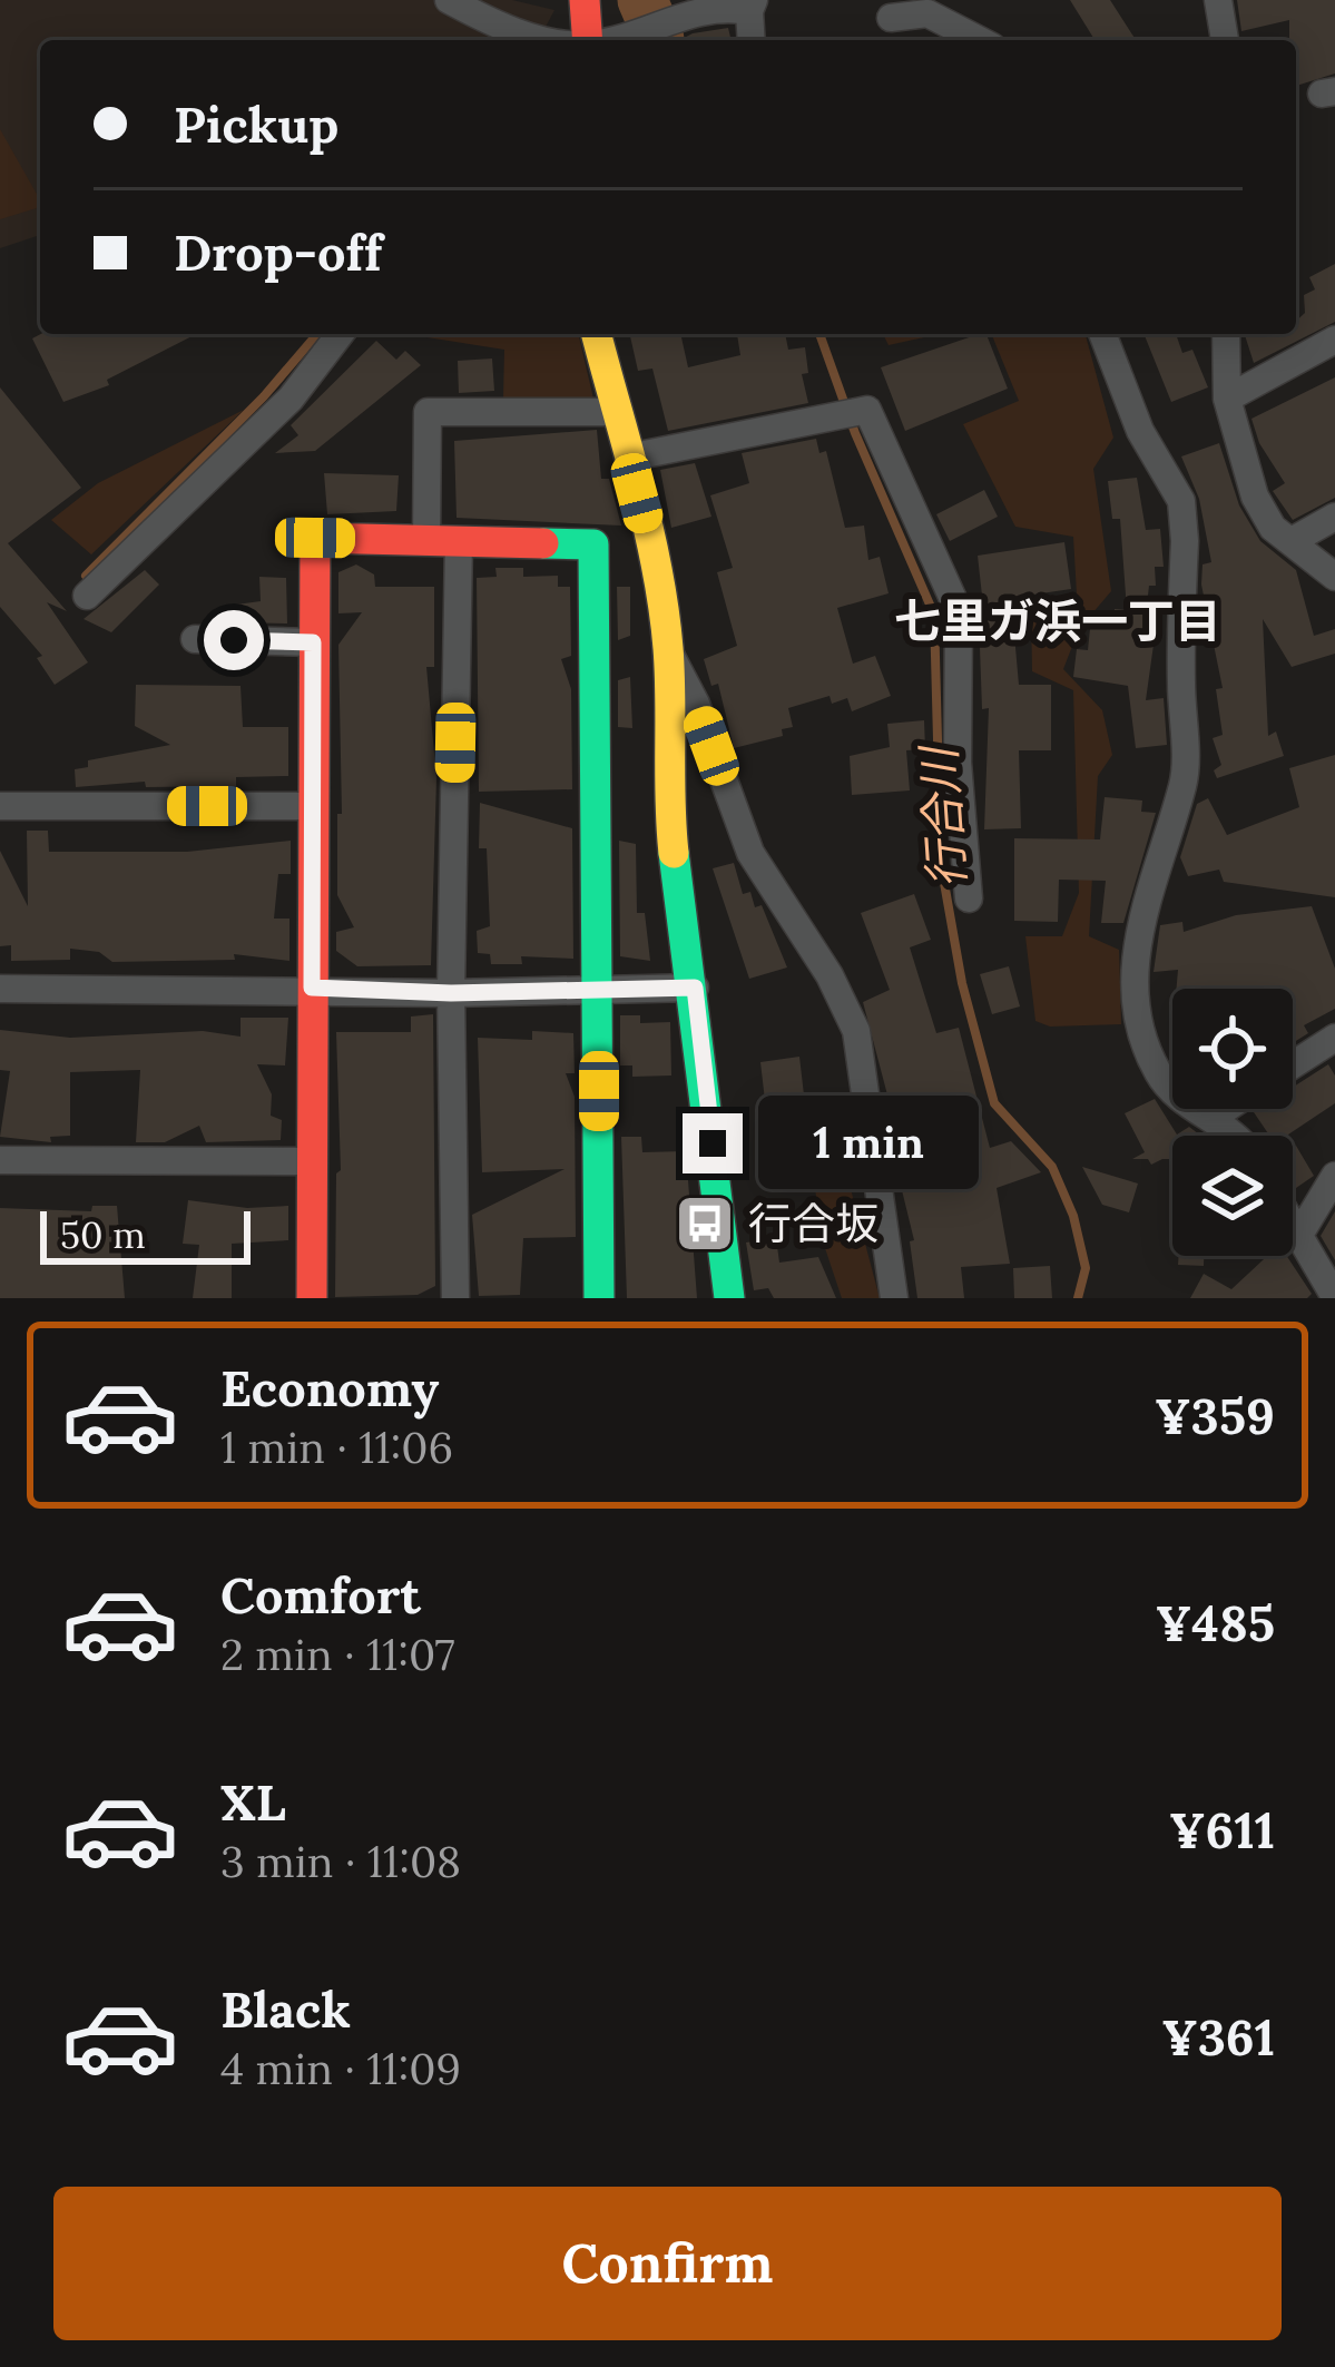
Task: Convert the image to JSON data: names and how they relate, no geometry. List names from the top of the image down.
{
  "districts": ["七里ガ浜一丁目"],
  "water": ["行合川"],
  "places": {
    "bus stop": ["行合坂"]
  },
  "scale_bar": "50 m",
  "page": {
    "banner": ["Pickup", "Drop-off"],
    "bubble": "1 min",
    "scale": "50 m",
    "list": [
      {
        "name": "Economy",
        "note": "1 min · 11:06",
        "value": "¥359"
      },
      {
        "name": "Comfort",
        "note": "2 min · 11:07",
        "value": "¥485"
      },
      {
        "name": "XL",
        "note": "3 min · 11:08",
        "value": "¥611"
      },
      {
        "name": "Black",
        "note": "4 min · 11:09",
        "value": "¥361"
      }
    ],
    "buttons": "Confirm"
  }
}
